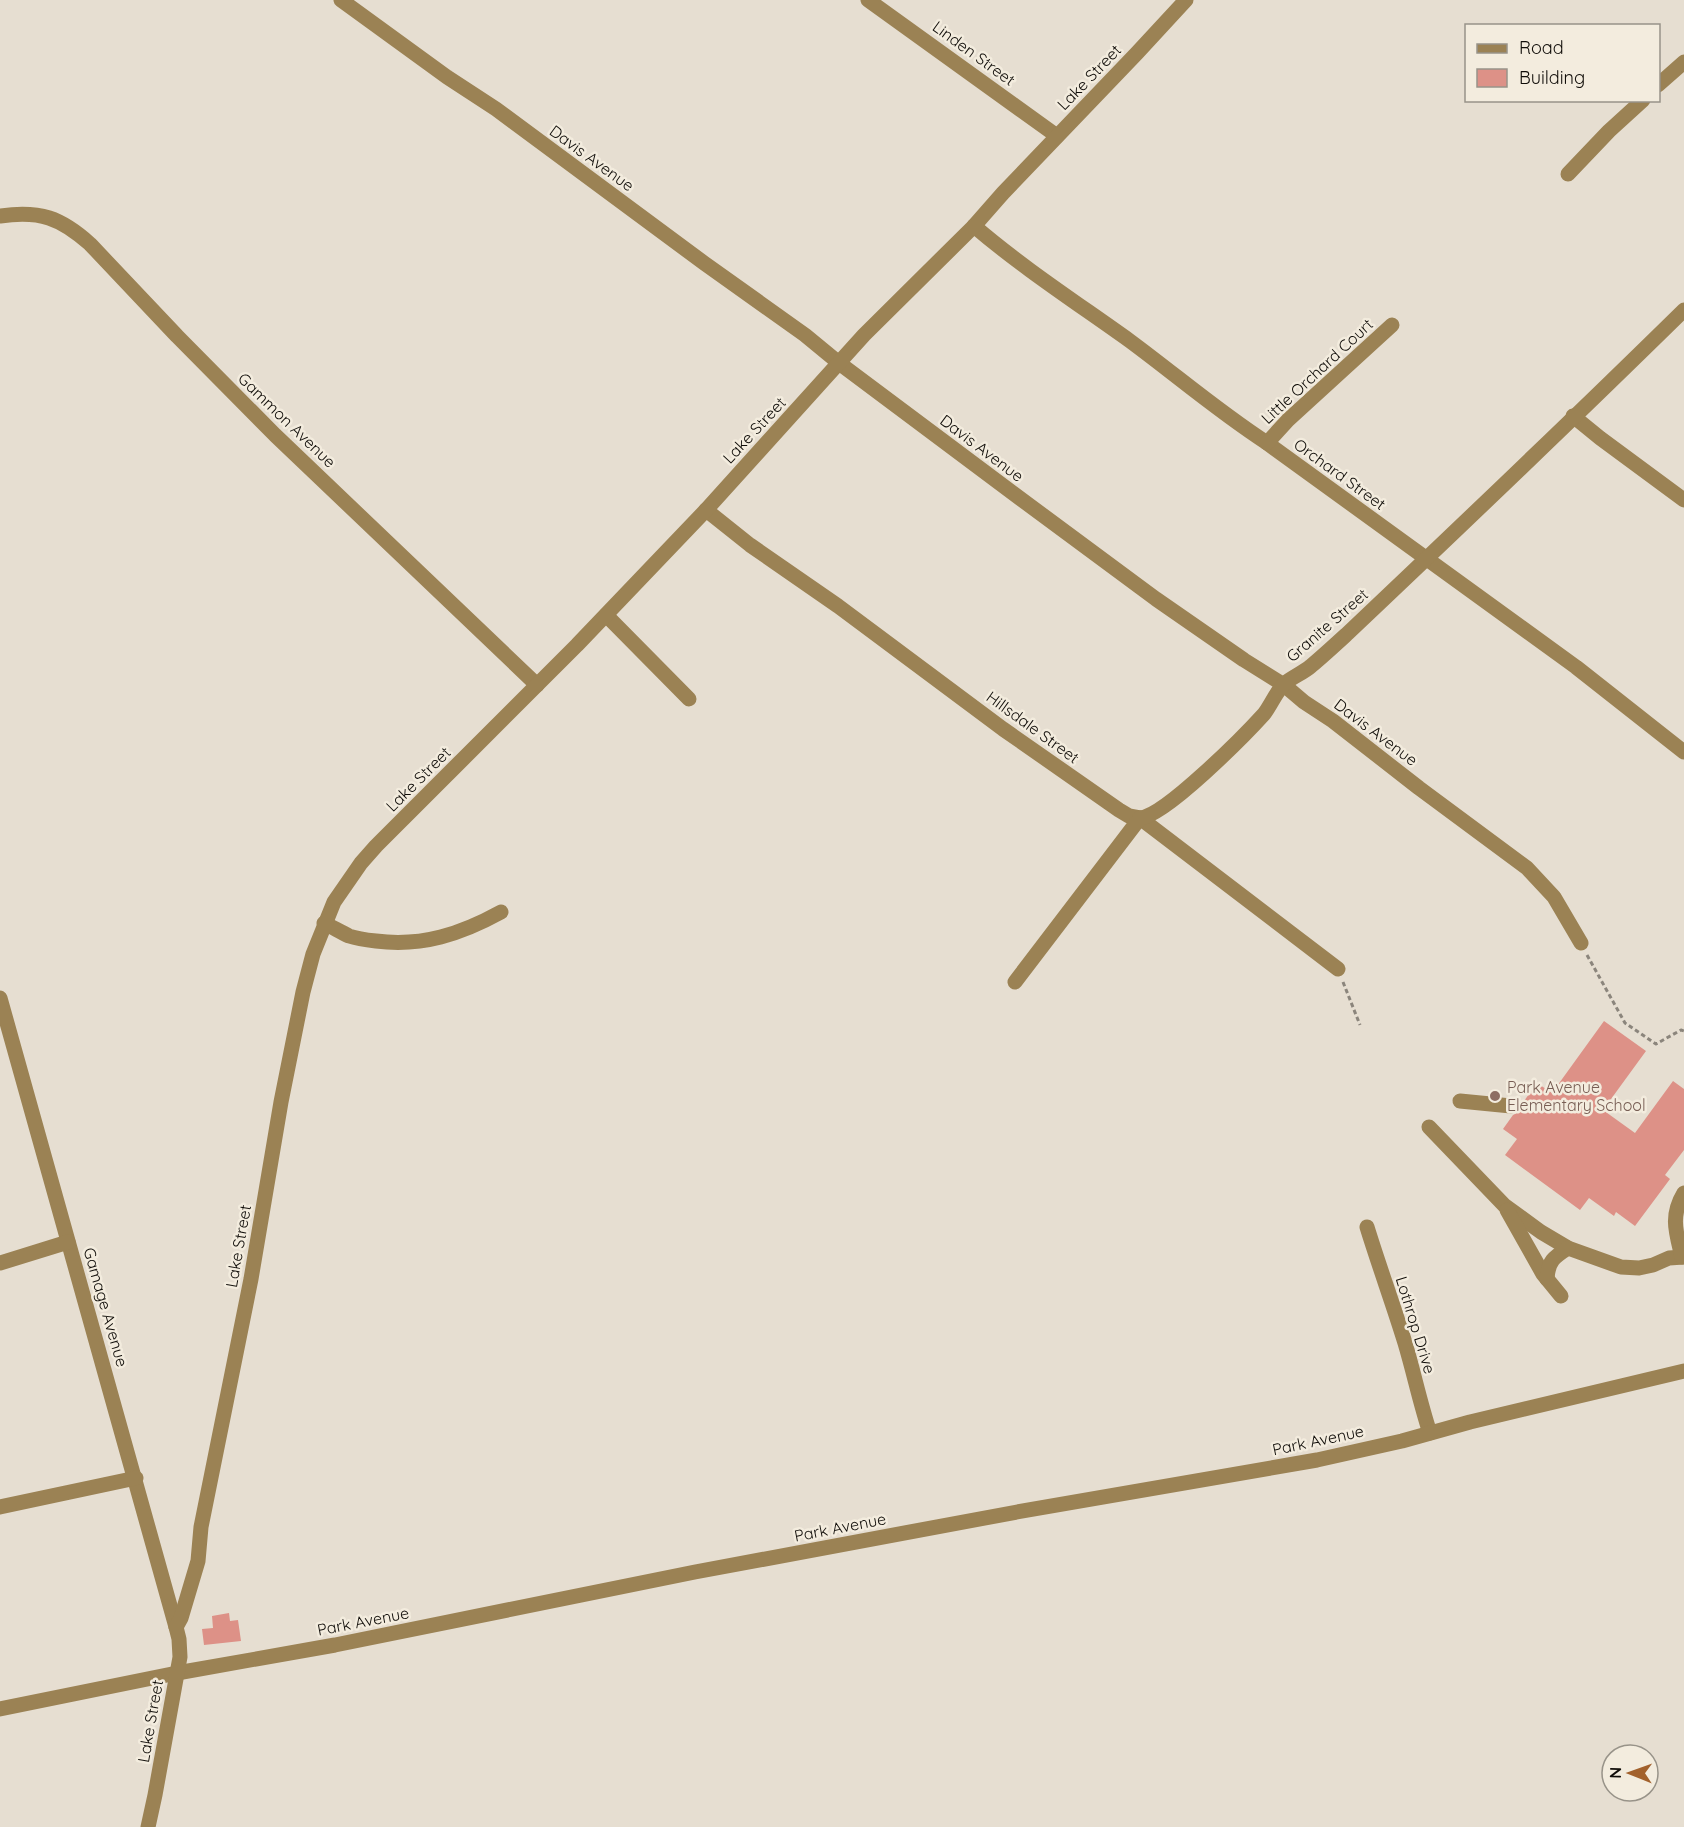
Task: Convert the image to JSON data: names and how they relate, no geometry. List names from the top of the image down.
{
  "streets": {
    "street": [
      "Linden Street",
      "Lake Street",
      "Davis Avenue",
      "Little Orchard Court",
      "Gammon Avenue",
      "Orchard Street",
      "Granite Street",
      "Hillsdale Street",
      "Gamage Avenue",
      "Lothrop Drive",
      "Park Avenue"
    ]
  },
  "crossings": [
    ["Linden Street", "Lake Street"],
    ["Lake Street", "Davis Avenue"],
    ["Lake Street", "Gammon Avenue"],
    ["Lake Street", "Orchard Street"],
    ["Lake Street", "Hillsdale Street"],
    ["Lake Street", "Gamage Avenue"],
    ["Lake Street", "Park Avenue"],
    ["Davis Avenue", "Granite Street"],
    ["Little Orchard Court", "Orchard Street"],
    ["Orchard Street", "Granite Street"],
    ["Granite Street", "Hillsdale Street"],
    ["Lothrop Drive", "Park Avenue"]
  ],
  "places": ["Park Avenue Elementary School"],
  "legend": ["Road", "Building"],
  "north": "left"
}
